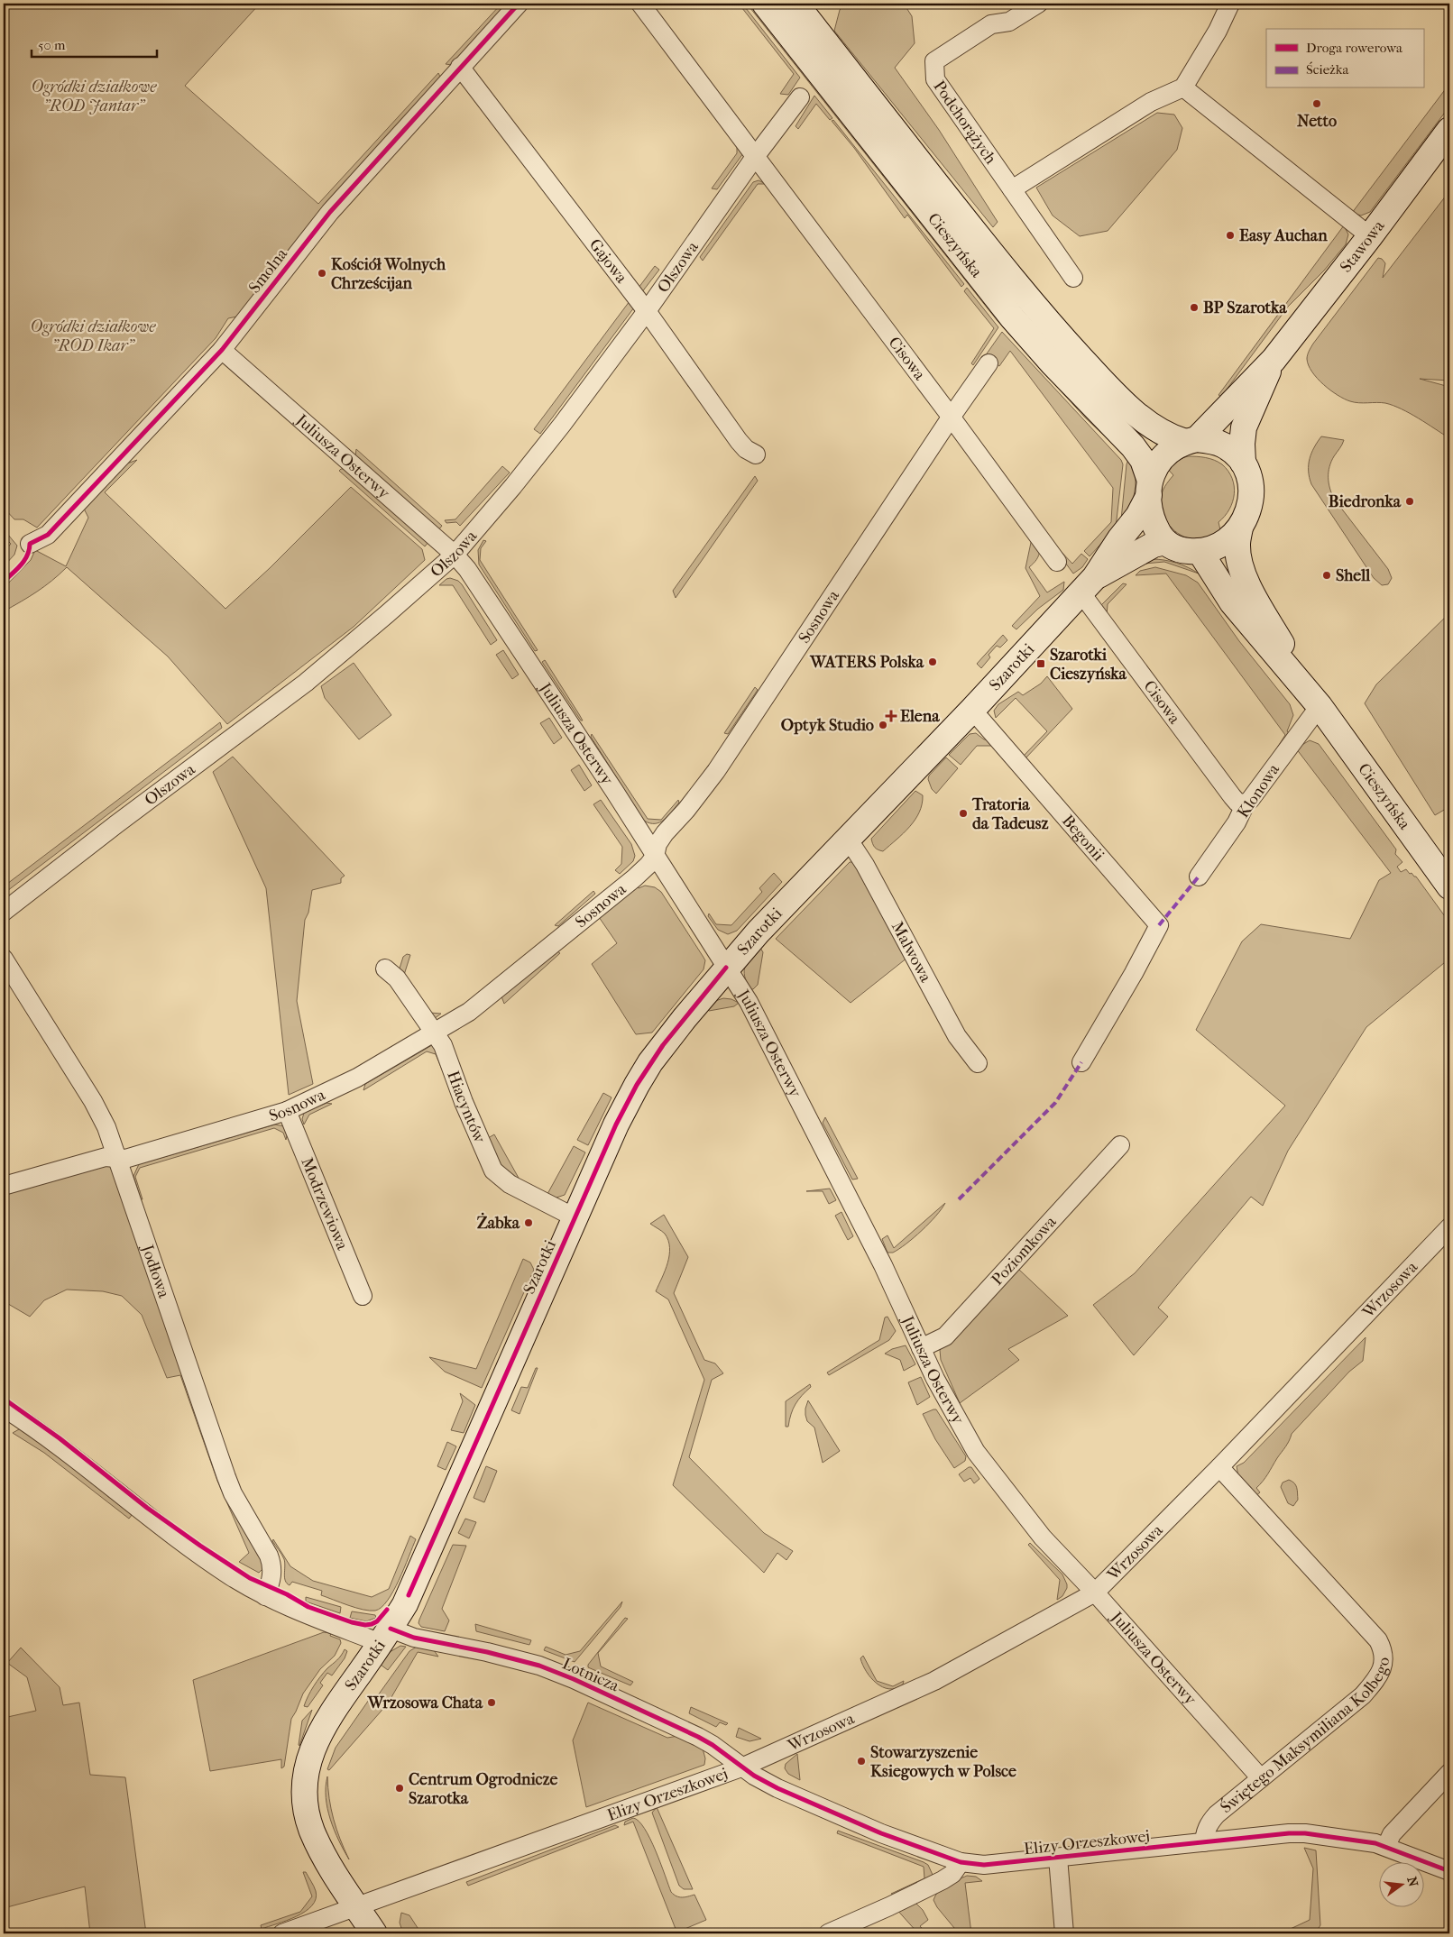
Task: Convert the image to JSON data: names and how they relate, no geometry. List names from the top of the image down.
{
  "streets": {
    "street": [
      "Podchorążych",
      "Cieszyńska",
      "Stawowa",
      "Gajowa",
      "Olszowa",
      "Smolna",
      "Cisowa",
      "Juliusza Osterwy",
      "Sosnowa",
      "Szarotki",
      "Klonowa",
      "Begonii",
      "Malwowa",
      "Hiacyntów",
      "Modrzewiowa",
      "Poziomkowa",
      "Jodłowa",
      "Wrzosowa",
      "Lotnicza",
      "Świętego Maksymiliana Kolbego",
      "Elizy Orzeszkowej"
    ]
  },
  "crossings": [
    ["Cieszyńska", "Stawowa"],
    ["Cieszyńska", "Szarotki"],
    ["Cieszyńska", "Klonowa"],
    ["Stawowa", "Szarotki"],
    ["Gajowa", "Olszowa"],
    ["Gajowa", "Smolna"],
    ["Olszowa", "Cisowa"],
    ["Olszowa", "Juliusza Osterwy"],
    ["Smolna", "Juliusza Osterwy"],
    ["Cisowa", "Sosnowa"],
    ["Cisowa", "Szarotki"],
    ["Cisowa", "Klonowa"],
    ["Juliusza Osterwy", "Sosnowa"],
    ["Juliusza Osterwy", "Szarotki"],
    ["Juliusza Osterwy", "Poziomkowa"],
    ["Juliusza Osterwy", "Wrzosowa"],
    ["Juliusza Osterwy", "Świętego Maksymiliana Kolbego"],
    ["Sosnowa", "Hiacyntów"],
    ["Sosnowa", "Modrzewiowa"],
    ["Sosnowa", "Jodłowa"],
    ["Szarotki", "Begonii"],
    ["Szarotki", "Malwowa"],
    ["Szarotki", "Hiacyntów"],
    ["Szarotki", "Lotnicza"],
    ["Szarotki", "Elizy Orzeszkowej"],
    ["Jodłowa", "Lotnicza"],
    ["Wrzosowa", "Lotnicza"],
    ["Wrzosowa", "Świętego Maksymiliana Kolbego"],
    ["Wrzosowa", "Elizy Orzeszkowej"],
    ["Lotnicza", "Elizy Orzeszkowej"],
    ["Świętego Maksymiliana Kolbego", "Elizy Orzeszkowej"]
  ],
  "parks": ["Ogródki działkowe \"ROD Jantar\"", "Ogródki działkowe \"ROD Ikar\""],
  "places": {
    "other": [
      "Netto",
      "Easy Auchan",
      "Kościół Wolnych Chrześcijan",
      "BP Szarotka",
      "Biedronka",
      "Shell",
      "WATERS Polska",
      "Optyk Studio",
      "Tratoria da Tadeusz",
      "Żabka",
      "Wrzosowa Chata",
      "Stowarzyszenie Ksiegowych w Polsce",
      "Centrum Ogrodnicze Szarotka"
    ],
    "transit": ["Szarotki Cieszyńska"],
    "health": ["Elena"]
  },
  "legend": ["Droga rowerowa", "Ścieżka"],
  "scale_bar": "50 m",
  "north": "right"
}
